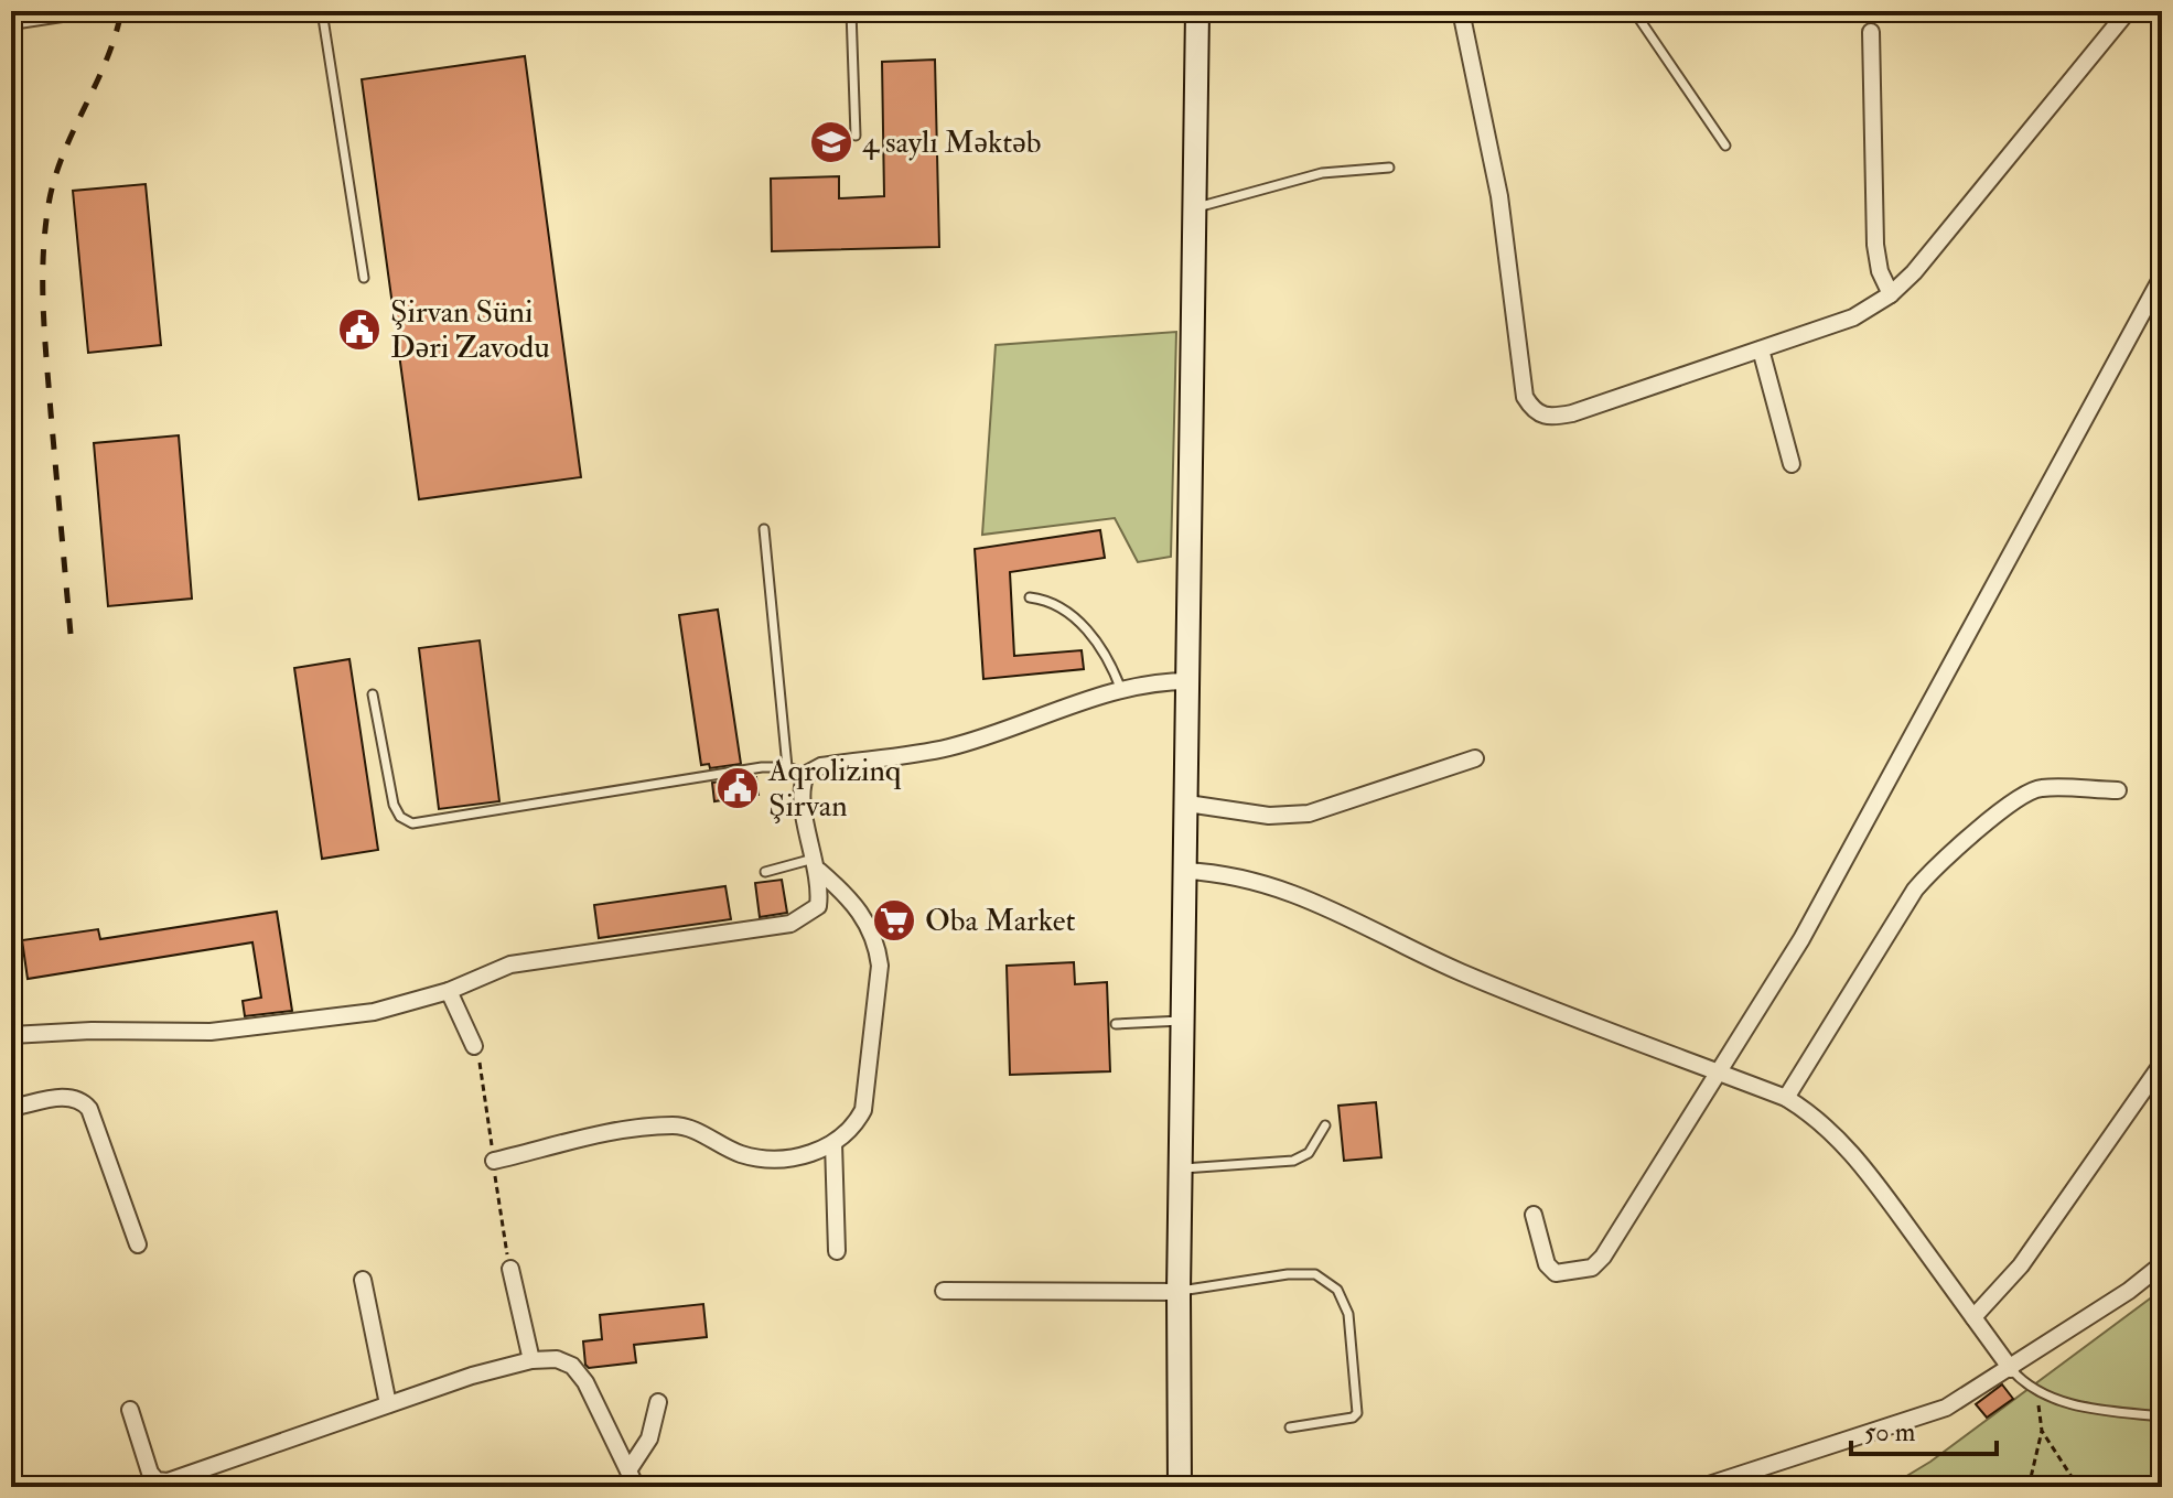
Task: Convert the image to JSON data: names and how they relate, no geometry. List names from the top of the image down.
{
  "places": {
    "school or university": ["4 saylı Məktəb"],
    "public building": ["Şirvan Süni Dəri Zavodu", "Aqrolizinq Şirvan"],
    "supermarket": ["Oba Market"]
  },
  "scale_bar": "50 m"
}
